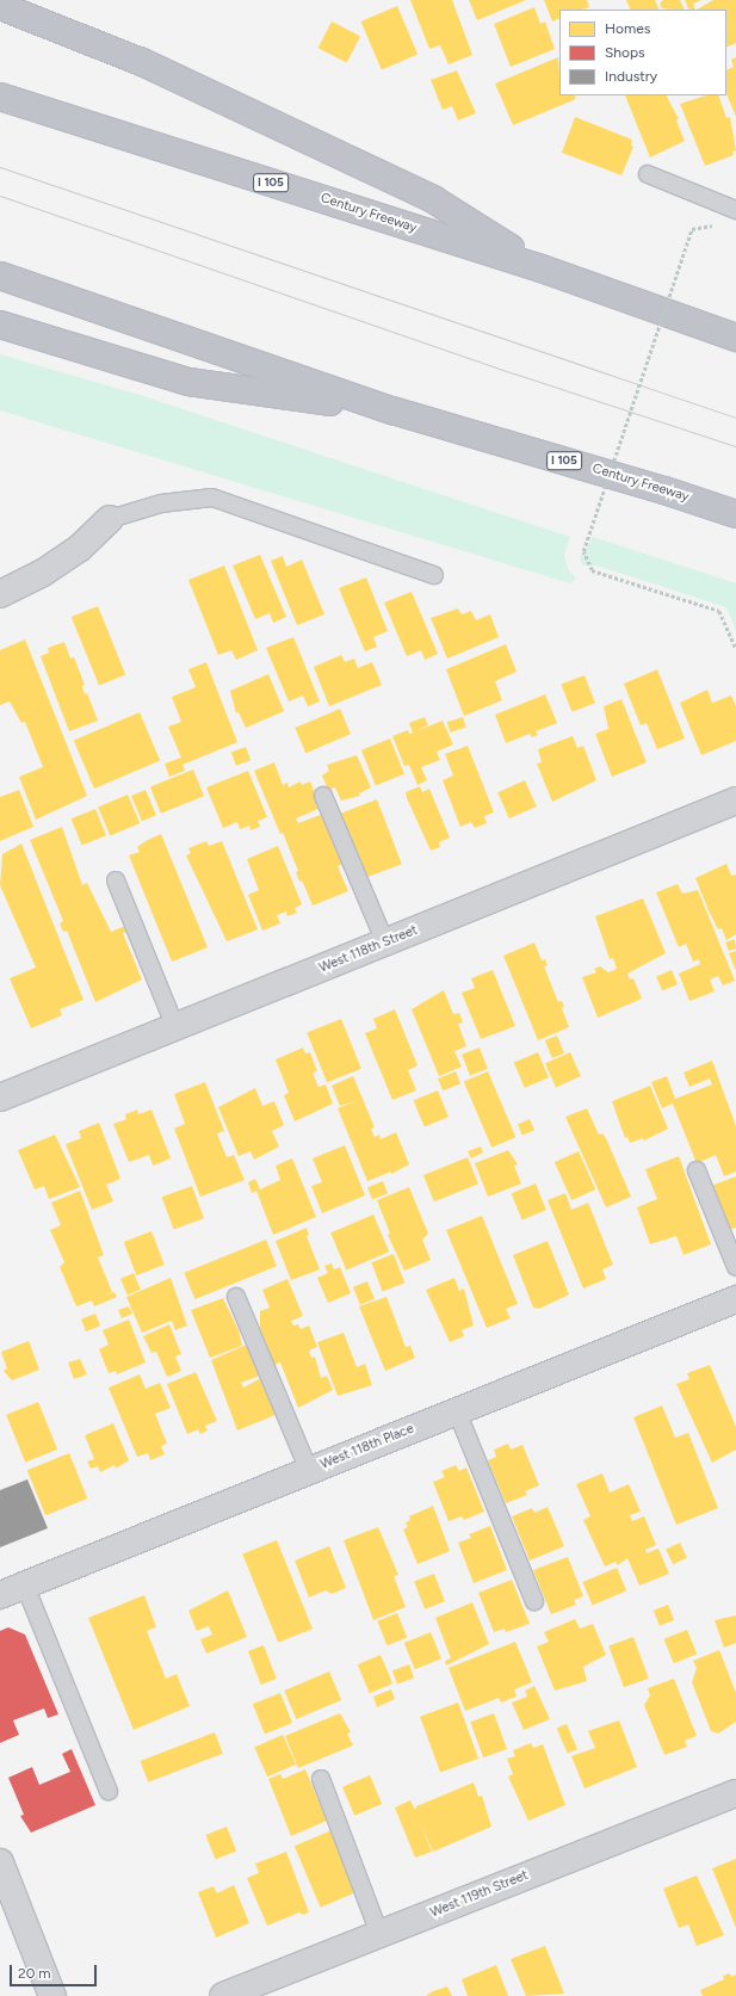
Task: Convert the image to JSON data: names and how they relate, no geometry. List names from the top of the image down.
{
  "streets": {
    "highway": ["I 105", "Century Freeway"],
    "street": ["West 118th Street", "West 118th Place", "West 119th Street"]
  },
  "legend": ["Homes", "Shops", "Industry"],
  "scale_bar": "20 m"
}
